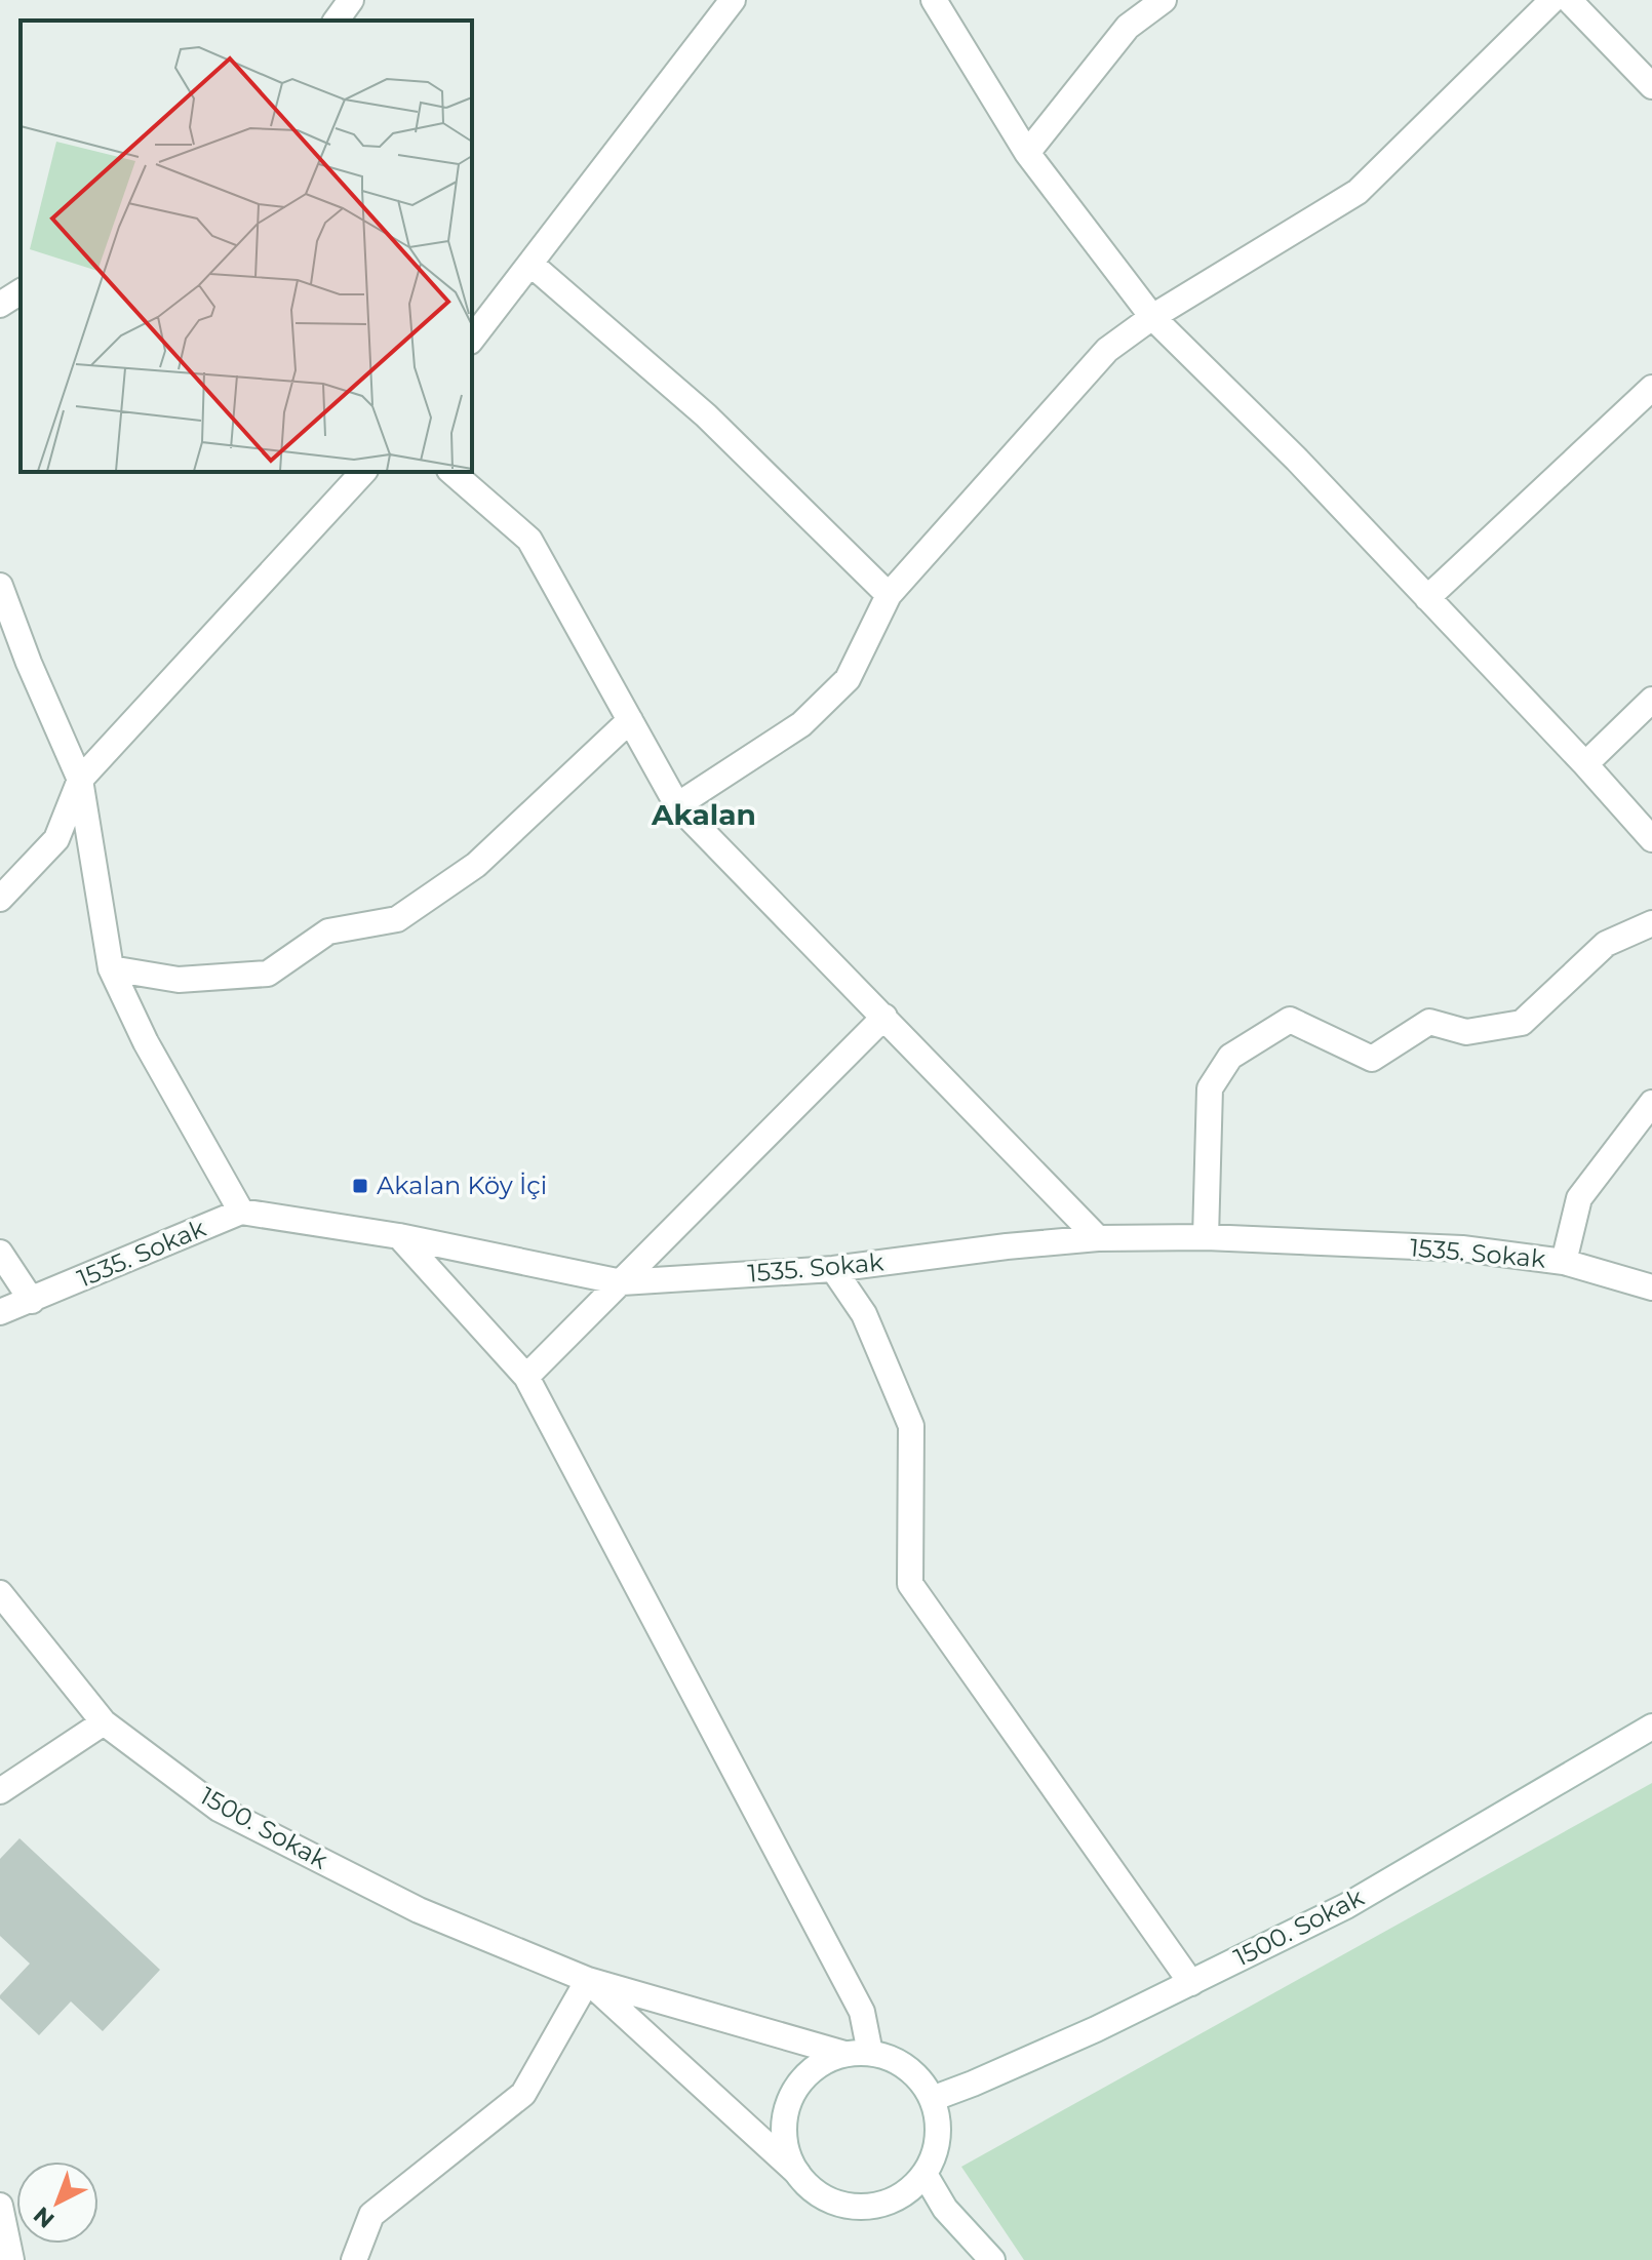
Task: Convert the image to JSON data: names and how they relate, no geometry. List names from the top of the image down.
{
  "streets": {
    "street": ["1535. Sokak", "1500. Sokak"]
  },
  "districts": ["Akalan"],
  "places": {
    "transit": ["Akalan Köy İçi"]
  },
  "north": "bottom left"
}
